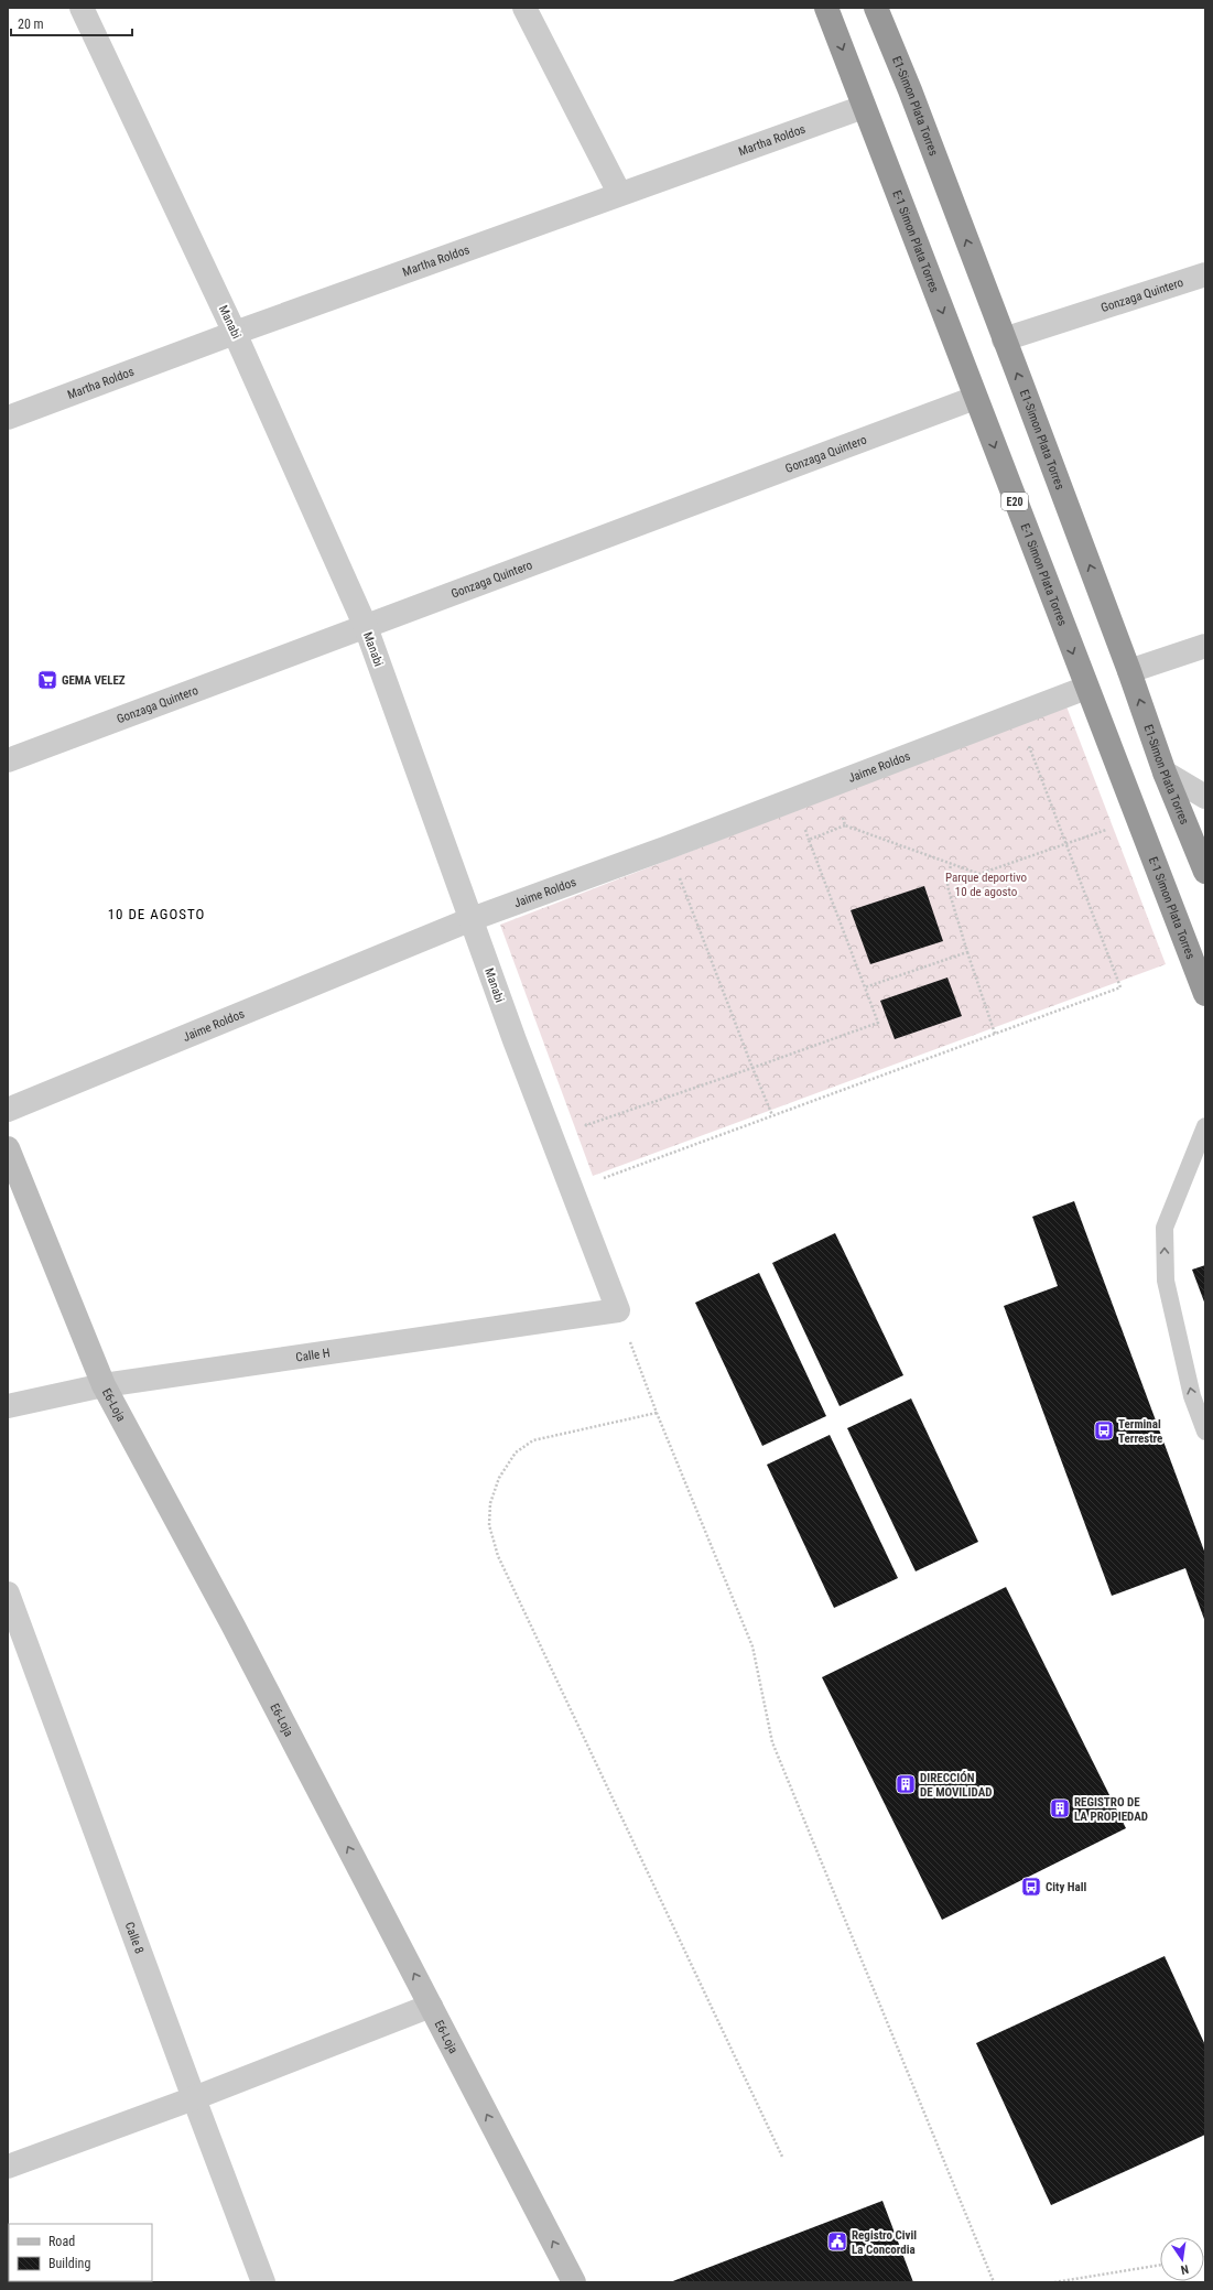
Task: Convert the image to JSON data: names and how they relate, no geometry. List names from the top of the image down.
{
  "streets": {
    "highway": ["E1-Simon Plata Torres", "E-1 Simon Plata Torres", "E20"],
    "main road": ["E6-Loja"],
    "street": [
      "Martha Roldos",
      "Gonzaga Quintero",
      "Manabi",
      "Jaime Roldos",
      "Calle H",
      "Calle 8"
    ]
  },
  "crossings": [
    ["E1-Simon Plata Torres", "Gonzaga Quintero"],
    ["Martha Roldos", "E-1 Simon Plata Torres"],
    ["Martha Roldos", "Manabi"],
    ["E-1 Simon Plata Torres", "Gonzaga Quintero"],
    ["E-1 Simon Plata Torres", "Jaime Roldos"],
    ["Gonzaga Quintero", "Manabi"],
    ["Manabi", "Jaime Roldos"],
    ["Manabi", "Calle H"],
    ["Calle H", "E6-Loja"]
  ],
  "one_way": ["E1-Simon Plata Torres", "E-1 Simon Plata Torres", "E6-Loja"],
  "districts": ["10 DE AGOSTO"],
  "parks": ["Parque deportivo 10 de agosto"],
  "places": {
    "supermarket": ["GEMA VELEZ"],
    "bus stop": ["Terminal Terrestre", "City Hall"],
    "building": ["DIRECCIÓN DE MOVILIDAD", "REGISTRO DE LA PROPIEDAD"],
    "public building": ["Registro Civil La Concordia"]
  },
  "legend": ["Road", "Building"],
  "scale_bar": "20 m",
  "north": "bottom"
}
